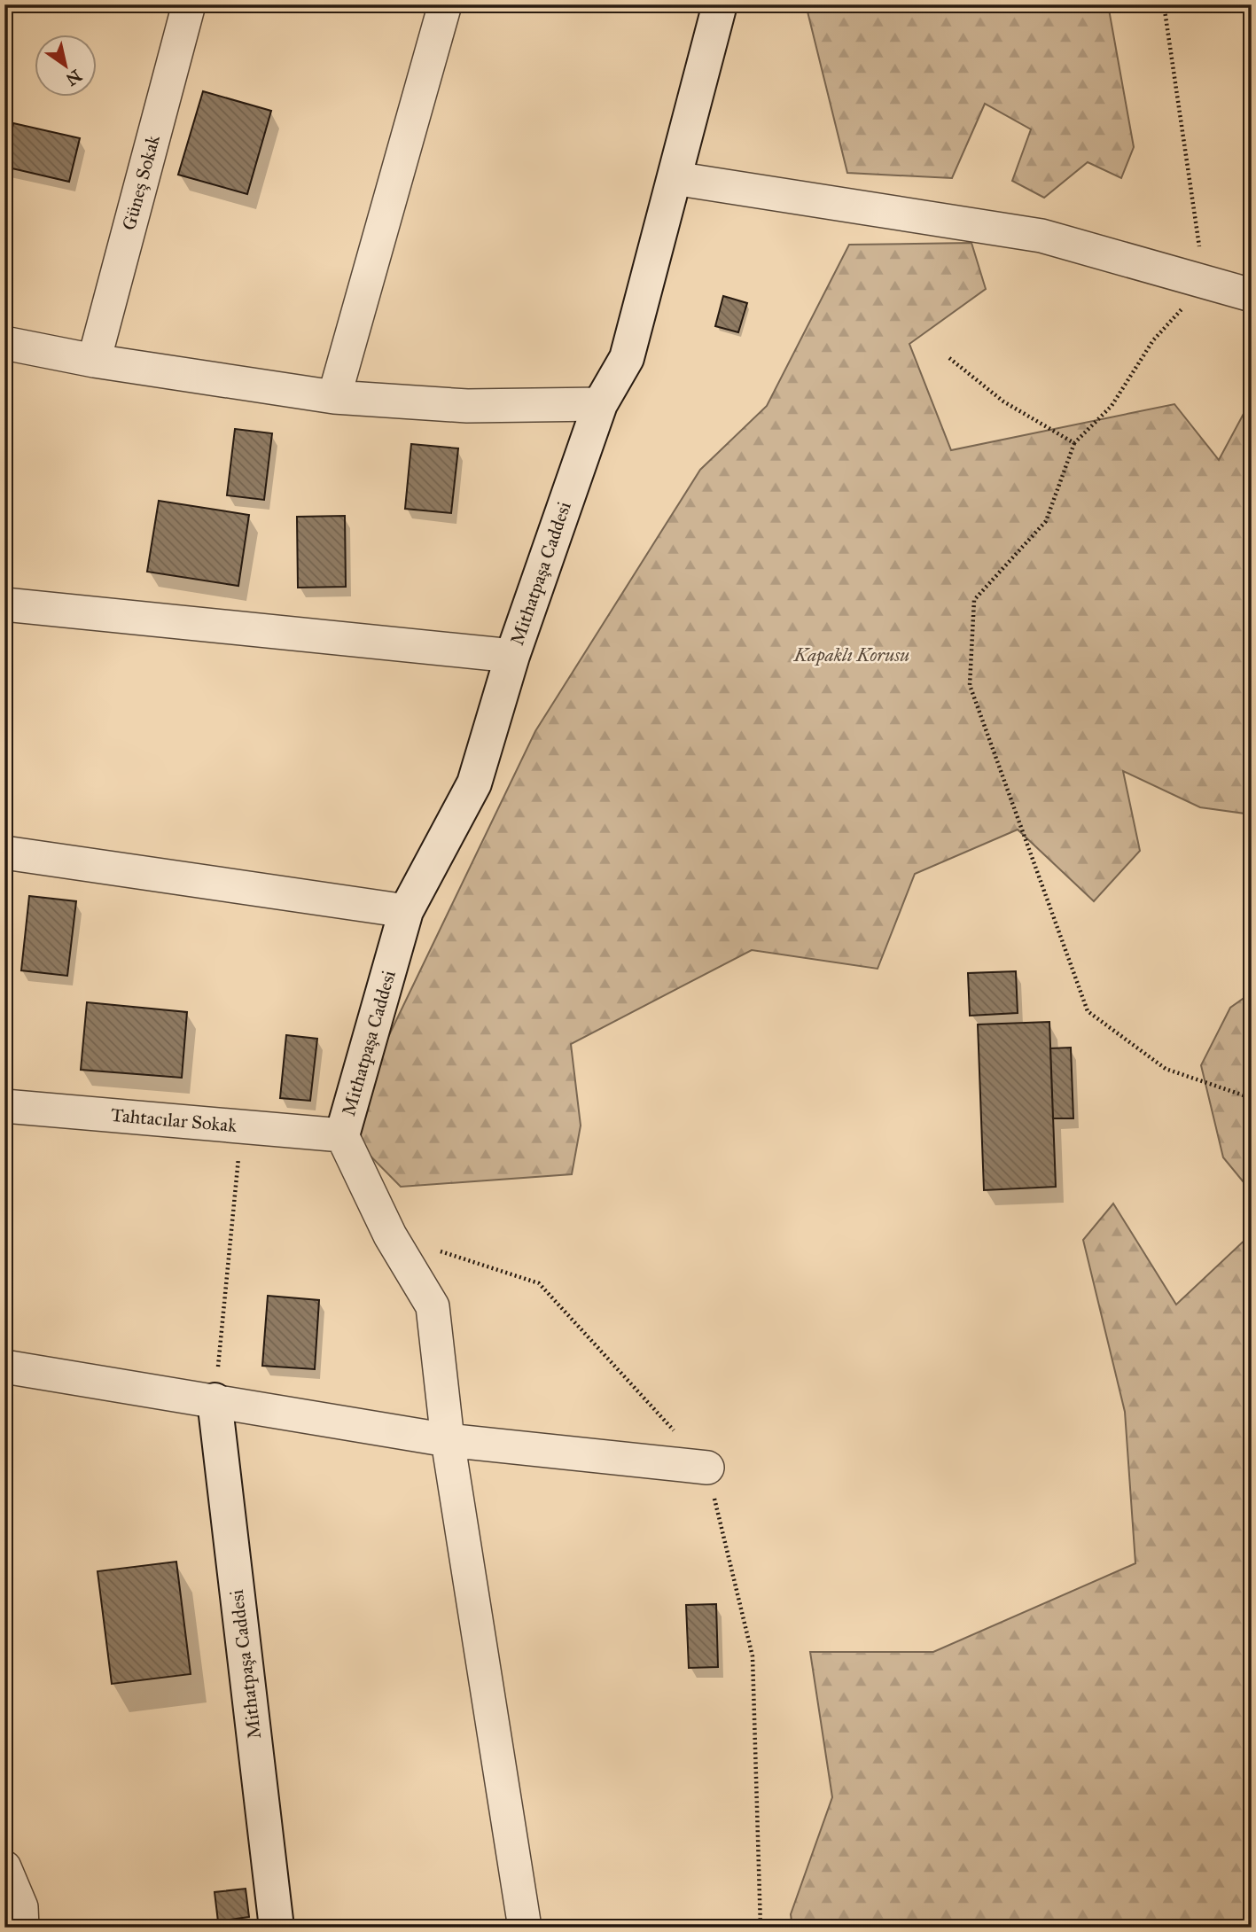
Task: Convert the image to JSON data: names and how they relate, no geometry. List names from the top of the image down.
{
  "streets": {
    "street": ["Güneş Sokak", "Mithatpaşa Caddesi", "Tahtacılar Sokak"]
  },
  "crossings": [
    ["Mithatpaşa Caddesi", "Tahtacılar Sokak"]
  ],
  "parks": ["Kapaklı Korusu"],
  "north": "bottom right"
}
